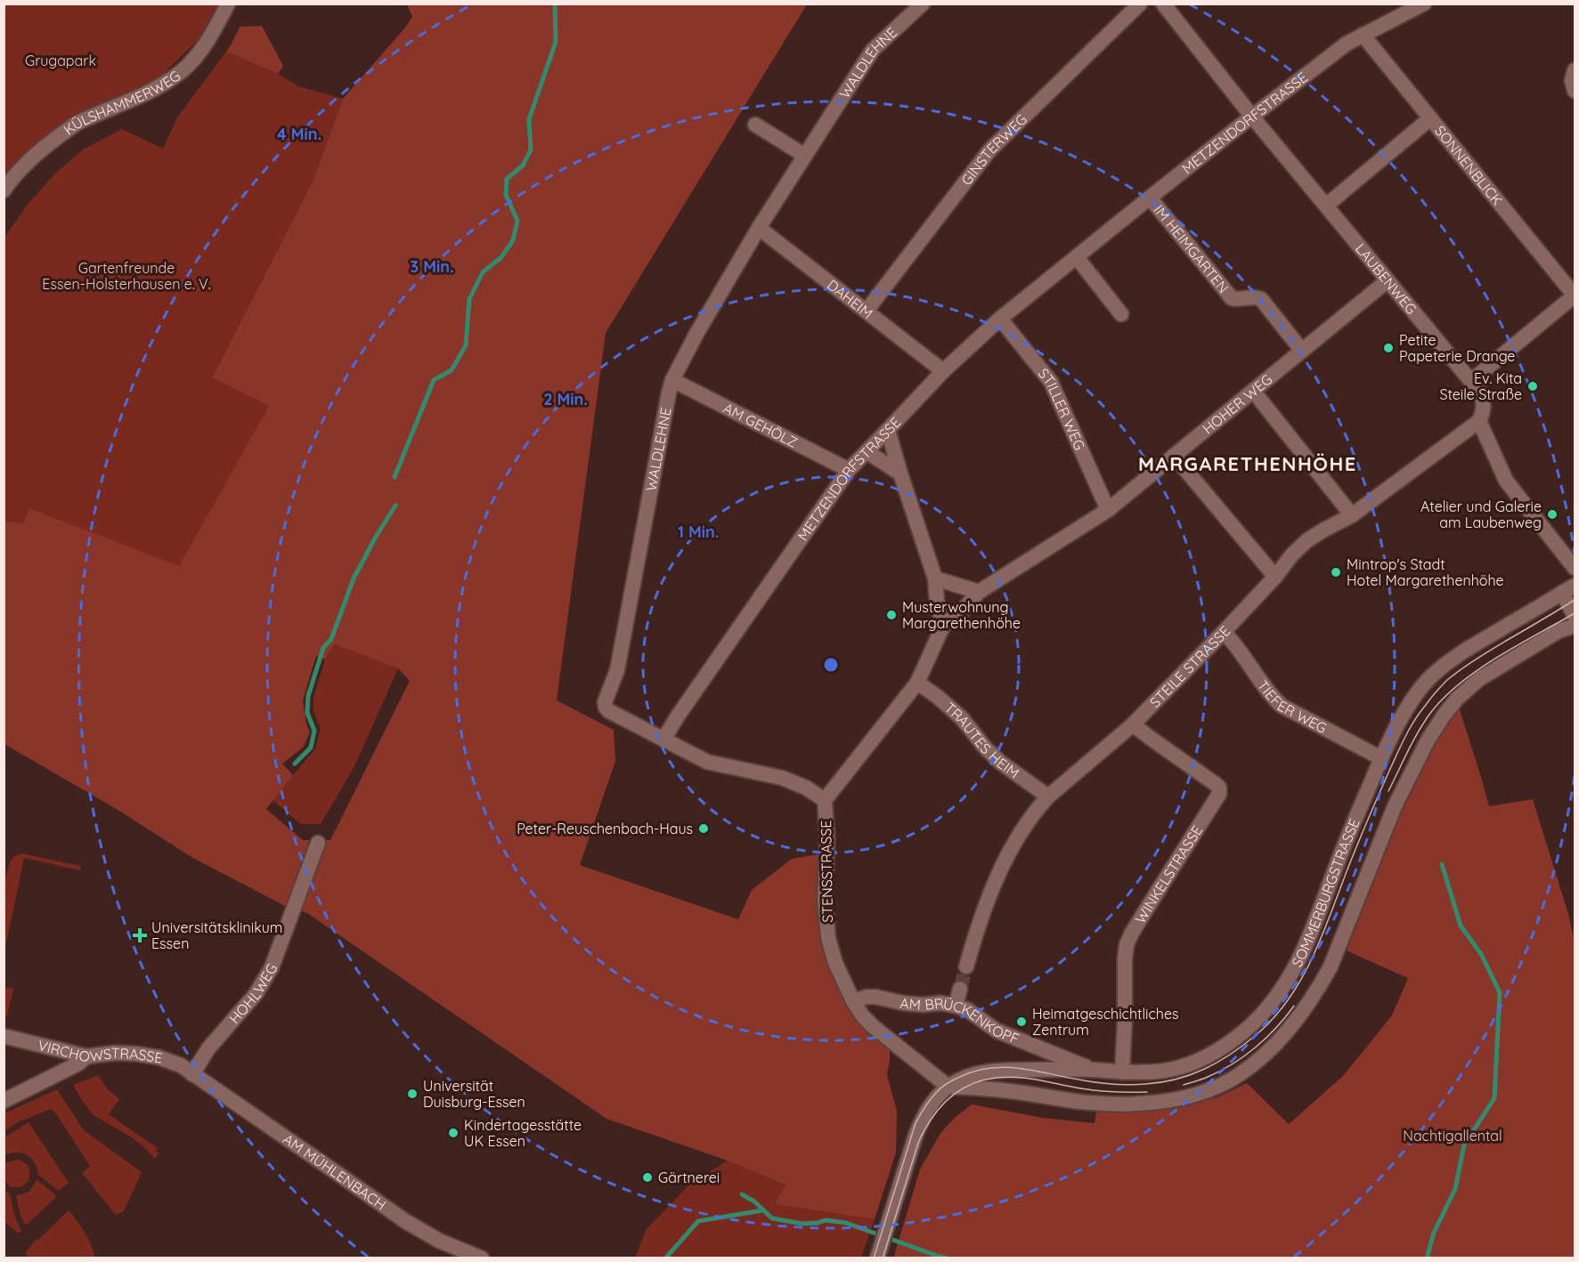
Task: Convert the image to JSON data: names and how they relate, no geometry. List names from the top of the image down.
{
  "streets": {
    "street": [
      "WALDLEHNE",
      "KÜLSHAMMERWEG",
      "METZENDORFSTRASSE",
      "GINSTERWEG",
      "SONNENBLICK",
      "IM HEIMGARTEN",
      "LAUBENWEG",
      "DAHEIM",
      "HOHER WEG",
      "STILLER WEG",
      "AM GEHÖLZ",
      "STEILE STRASSE",
      "TIEFER WEG",
      "TRAUTES HEIM",
      "STENSSTRASSE",
      "WINKELSTRASSE",
      "SOMMERBURGSTRASSE",
      "HOHLWEG",
      "AM BRÜCKENKOPF",
      "VIRCHOWSTRASSE",
      "AM MÜHLENBACH"
    ]
  },
  "crossings": [
    ["WALDLEHNE", "METZENDORFSTRASSE"],
    ["WALDLEHNE", "DAHEIM"],
    ["WALDLEHNE", "AM GEHÖLZ"],
    ["WALDLEHNE", "STENSSTRASSE"],
    ["METZENDORFSTRASSE", "SONNENBLICK"],
    ["METZENDORFSTRASSE", "IM HEIMGARTEN"],
    ["METZENDORFSTRASSE", "LAUBENWEG"],
    ["METZENDORFSTRASSE", "DAHEIM"],
    ["METZENDORFSTRASSE", "STILLER WEG"],
    ["METZENDORFSTRASSE", "AM GEHÖLZ"],
    ["METZENDORFSTRASSE", "STENSSTRASSE"],
    ["GINSTERWEG", "DAHEIM"],
    ["IM HEIMGARTEN", "HOHER WEG"],
    ["LAUBENWEG", "HOHER WEG"],
    ["LAUBENWEG", "STEILE STRASSE"],
    ["HOHER WEG", "STILLER WEG"],
    ["HOHER WEG", "STENSSTRASSE"],
    ["STEILE STRASSE", "TIEFER WEG"],
    ["STEILE STRASSE", "TRAUTES HEIM"],
    ["STEILE STRASSE", "WINKELSTRASSE"],
    ["TIEFER WEG", "SOMMERBURGSTRASSE"],
    ["TRAUTES HEIM", "STENSSTRASSE"],
    ["STENSSTRASSE", "SOMMERBURGSTRASSE"],
    ["STENSSTRASSE", "AM BRÜCKENKOPF"],
    ["WINKELSTRASSE", "SOMMERBURGSTRASSE"],
    ["SOMMERBURGSTRASSE", "AM BRÜCKENKOPF"],
    ["HOHLWEG", "VIRCHOWSTRASSE"],
    ["HOHLWEG", "AM MÜHLENBACH"],
    ["VIRCHOWSTRASSE", "AM MÜHLENBACH"]
  ],
  "districts": ["MARGARETHENHÖHE"],
  "parks": ["Grugapark", "Gartenfreunde Essen-Holsterhausen e. V.", "Nachtigallental"],
  "places": {
    "other": [
      "Petite Papeterie Drange",
      "Ev. Kita Steile Straße",
      "Atelier und Galerie am Laubenweg",
      "Mintrop's Stadt Hotel Margarethenhöhe",
      "Musterwohnung Margarethenhöhe",
      "Peter-Reuschenbach-Haus",
      "Heimatgeschichtliches Zentrum",
      "Universität Duisburg-Essen",
      "Kindertagesstätte UK Essen",
      "Gärtnerei"
    ],
    "health": ["Universitätsklinikum Essen"]
  },
  "rings": [
    "4 Min.",
    "3 Min.",
    "2 Min.",
    "1 Min."
  ]
}
